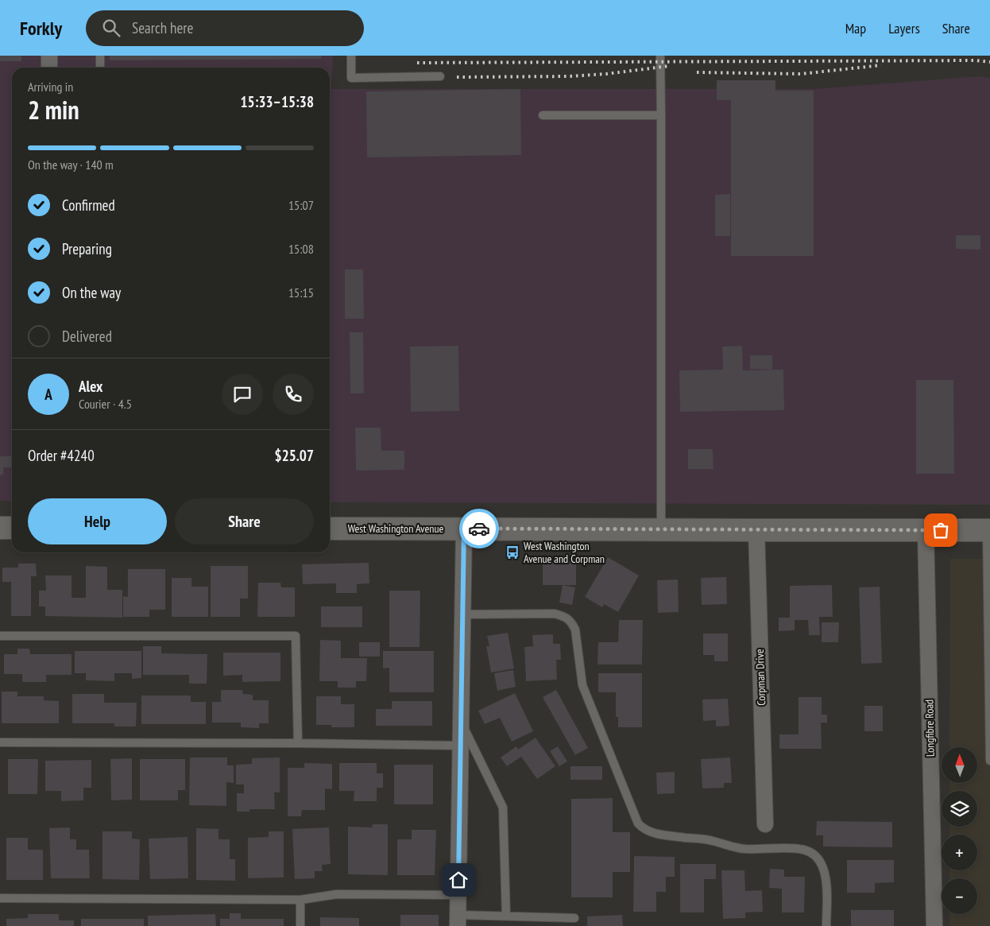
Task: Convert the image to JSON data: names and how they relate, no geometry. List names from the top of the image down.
{
  "streets": {
    "main road": ["West Washington Avenue"],
    "street": ["Corpman Drive", "Longfibre Road"]
  },
  "crossings": [
    ["West Washington Avenue", "Corpman Drive"],
    ["West Washington Avenue", "Longfibre Road"]
  ],
  "places": {
    "bus stop": ["West Washington Avenue and Corpman"]
  },
  "north": "top",
  "page": {
    "header": "Forkly",
    "search": "Search here",
    "nav": ["Map", "Layers", "Share"],
    "heading": ["2 min", "Arriving in", "15:33–15:38"],
    "panel": [
      "Alex",
      "Courier · 4.5",
      "Order #4240",
      "$25.07"
    ],
    "bar": "On the way · 140 m",
    "list": [
      ["Confirmed", "15:07"],
      ["Preparing", "15:08"],
      ["On the way", "15:15"],
      "Delivered"
    ],
    "round": "A",
    "buttons": ["Help", "Share"],
    "map_buttons": ["+", "−"]
  }
}
